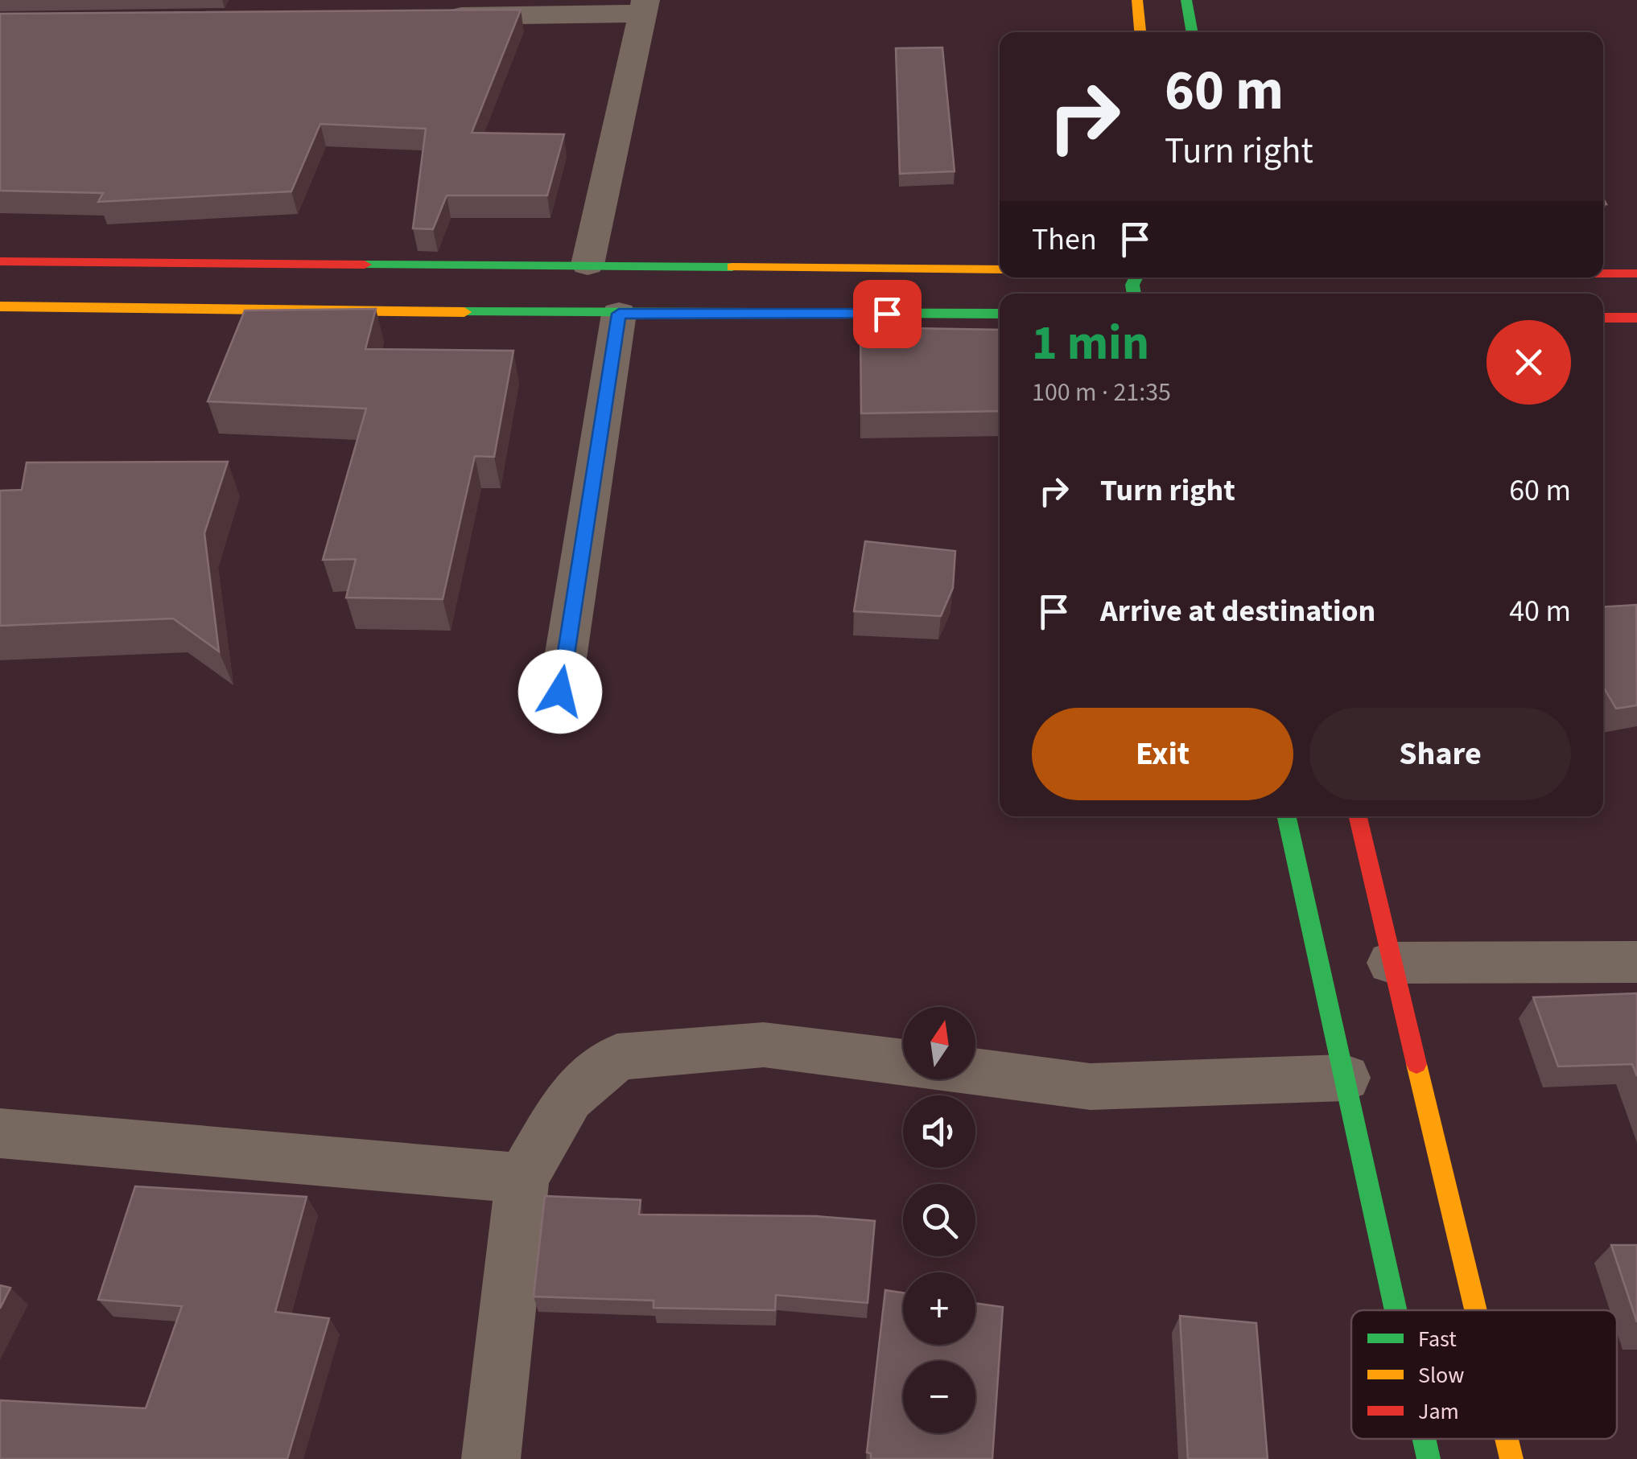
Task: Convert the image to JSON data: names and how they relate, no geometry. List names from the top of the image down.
{
  "legend": ["Fast", "Slow", "Jam"],
  "north": "top",
  "page": {
    "turn": ["60 m", "Turn right"],
    "then": "Then",
    "heading": ["1 min", "100 m · 21:35"],
    "list": [
      {
        "name": "Turn right",
        "value": "60 m"
      },
      {
        "name": "Arrive at destination",
        "value": "40 m"
      }
    ],
    "buttons": ["Exit", "Share"],
    "map_buttons": ["+", "−"]
  }
}
